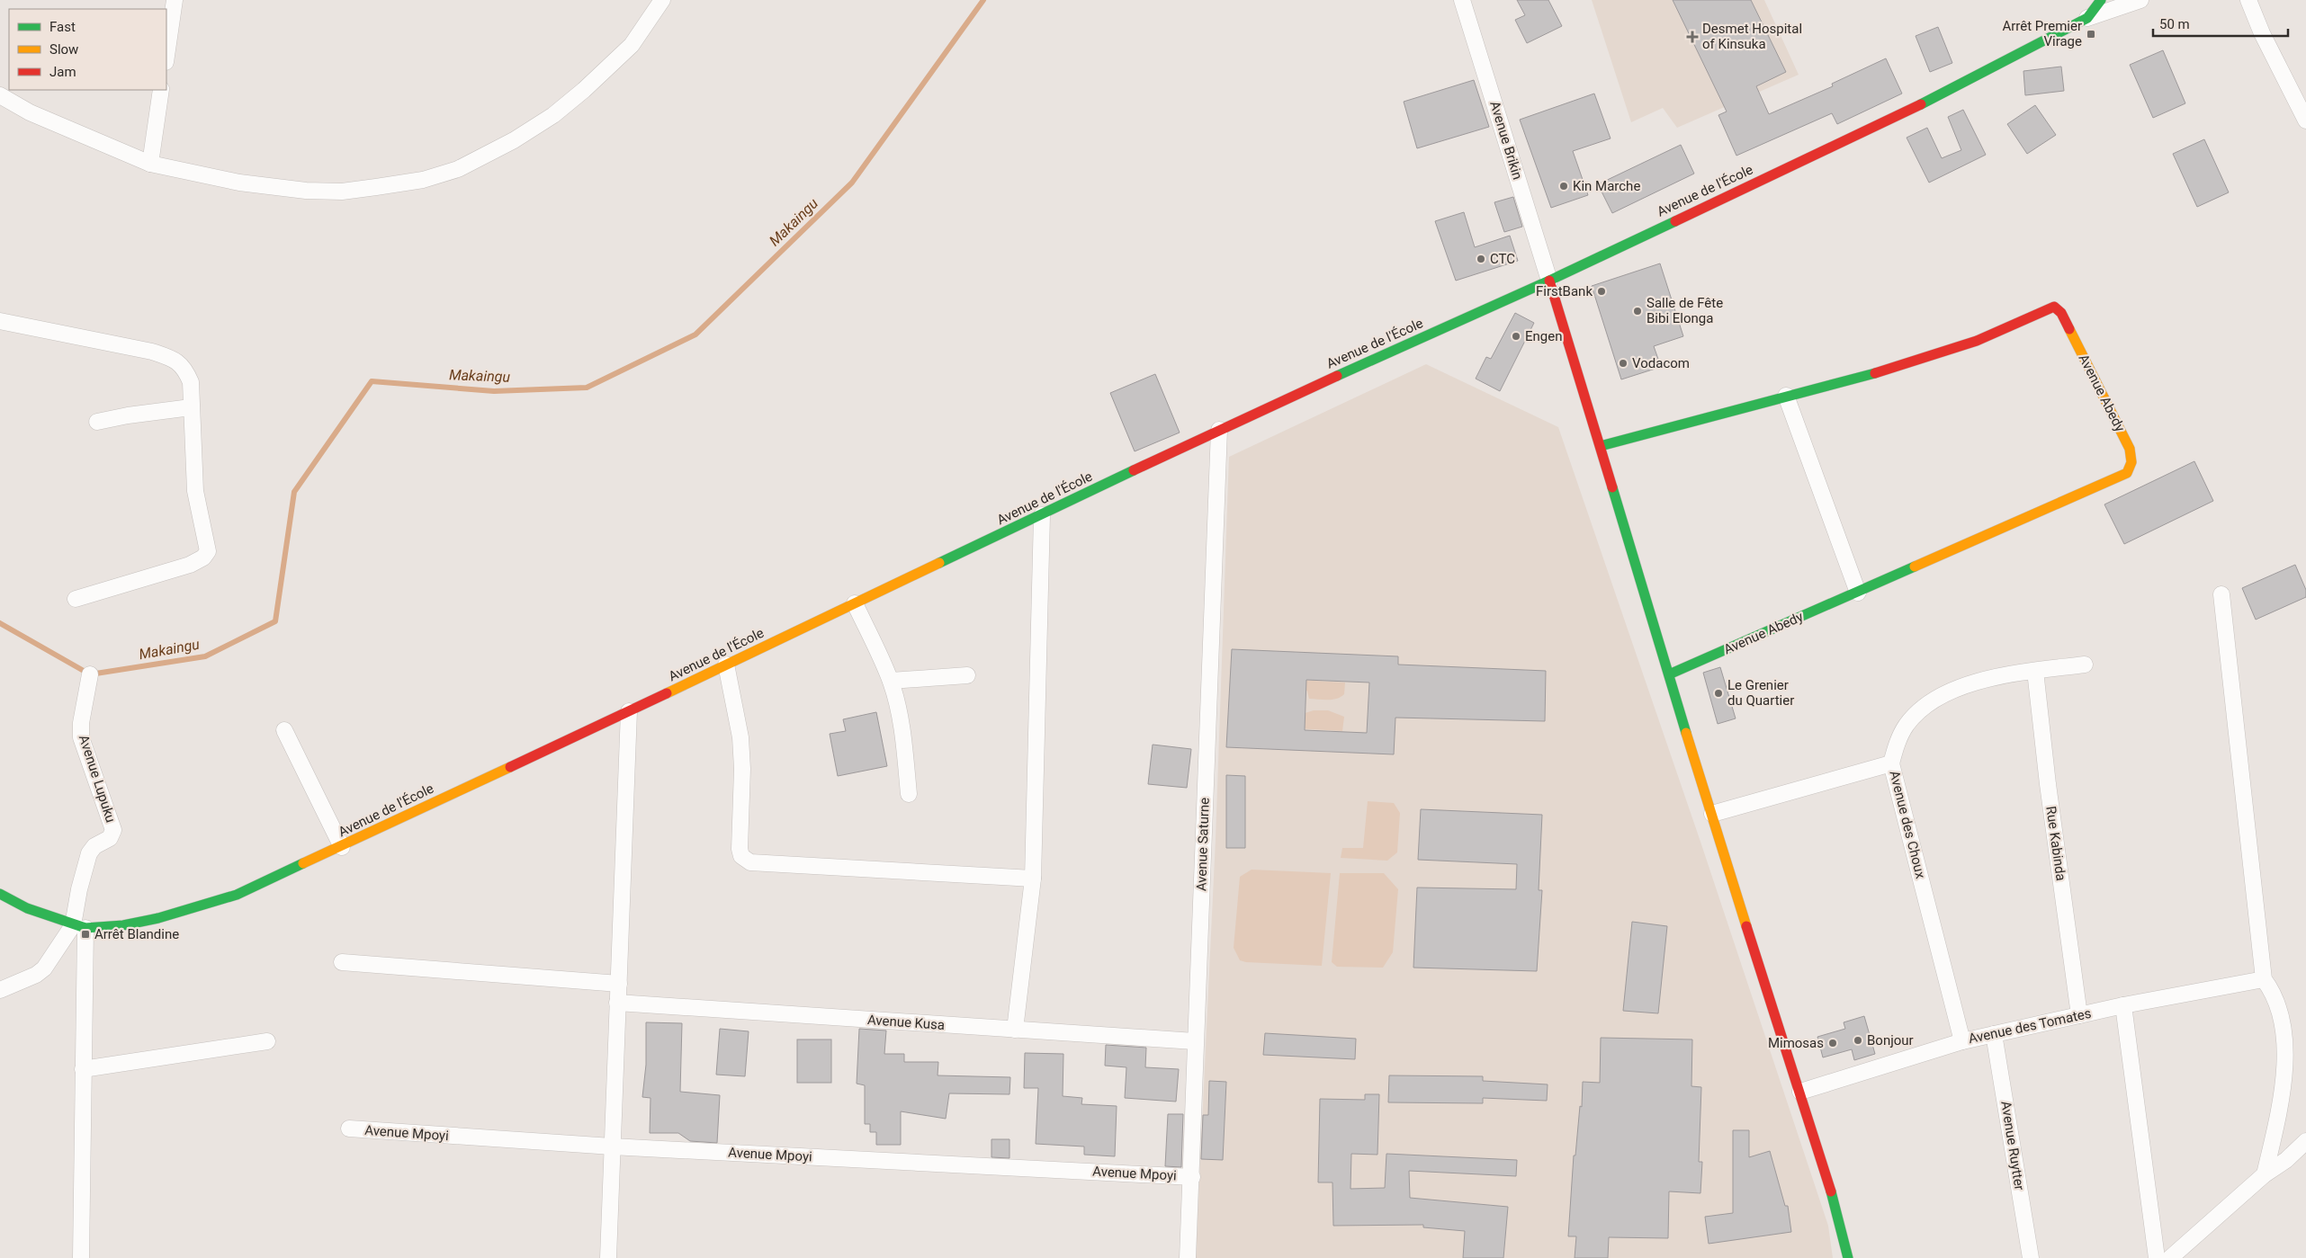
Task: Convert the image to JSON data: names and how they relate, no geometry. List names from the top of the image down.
{
  "streets": {
    "main road": ["Avenue de l'École", "Avenue Abedy"],
    "street": [
      "Avenue Brikin",
      "Avenue Lupuku",
      "Avenue des Choux",
      "Rue Kabinda",
      "Avenue Saturne",
      "Avenue Kusa",
      "Avenue des Tomates",
      "Avenue Mpoyi",
      "Avenue Ruytter"
    ]
  },
  "crossings": [
    ["Avenue Brikin", "Avenue de l'École"],
    ["Avenue de l'École", "Avenue Lupuku"],
    ["Avenue de l'École", "Avenue Saturne"],
    ["Avenue des Choux", "Avenue des Tomates"],
    ["Rue Kabinda", "Avenue des Tomates"],
    ["Avenue Saturne", "Avenue Kusa"],
    ["Avenue Saturne", "Avenue Mpoyi"],
    ["Avenue des Tomates", "Avenue Ruytter"]
  ],
  "water": ["Makaingu"],
  "places": {
    "transit": ["Arrêt Premier Virage", "Arrêt Blandine"],
    "health": ["Desmet Hospital of Kinsuka"],
    "other": [
      "Kin Marche",
      "CTC",
      "FirstBank",
      "Salle de Fête Bibi Elonga",
      "Engen",
      "Vodacom",
      "Le Grenier du Quartier",
      "Bonjour",
      "Mimosas"
    ]
  },
  "legend": ["Fast", "Slow", "Jam"],
  "scale_bar": "50 m"
}
